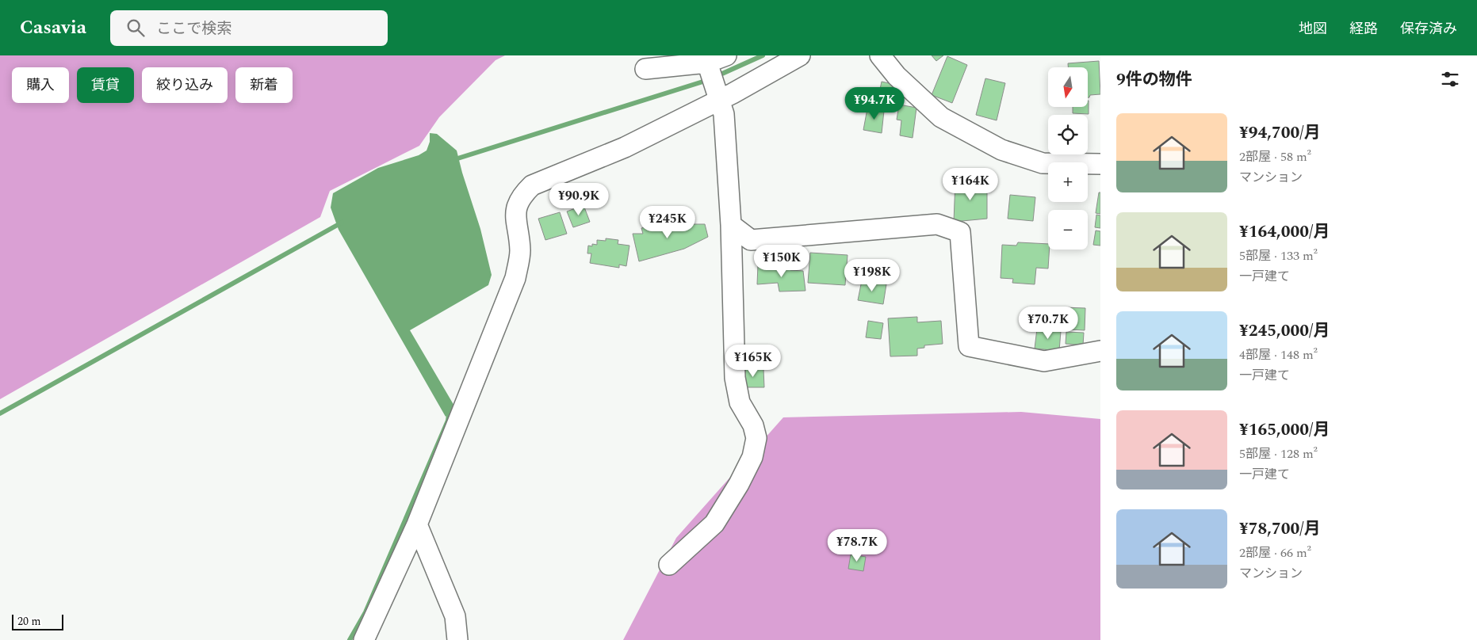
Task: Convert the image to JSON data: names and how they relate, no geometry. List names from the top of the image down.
{
  "scale_bar": "20 m",
  "north": "bottom",
  "page": {
    "header": "Casavia",
    "search": "ここで検索",
    "nav": ["地図", "経路", "保存済み"],
    "heading": "9件の物件",
    "map_buttons": ["+", "−"],
    "chip": [
      "購入",
      "賃貸",
      "絞り込み",
      "新着"
    ],
    "price": [
      "¥94.7K",
      "¥164K",
      "¥90.9K",
      "¥245K",
      "¥150K",
      "¥198K",
      "¥70.7K",
      "¥165K",
      "¥78.7K"
    ],
    "list": [
      {
        "name": "¥94,700/月",
        "note": "2部屋 · 58 m² · マンション"
      },
      {
        "name": "¥164,000/月",
        "note": "5部屋 · 133 m² · 一戸建て"
      },
      {
        "name": "¥245,000/月",
        "note": "4部屋 · 148 m² · 一戸建て"
      },
      {
        "name": "¥165,000/月",
        "note": "5部屋 · 128 m² · 一戸建て"
      },
      {
        "name": "¥78,700/月",
        "note": "2部屋 · 66 m² · マンション"
      }
    ],
    "scale": "20 m"
  }
}
